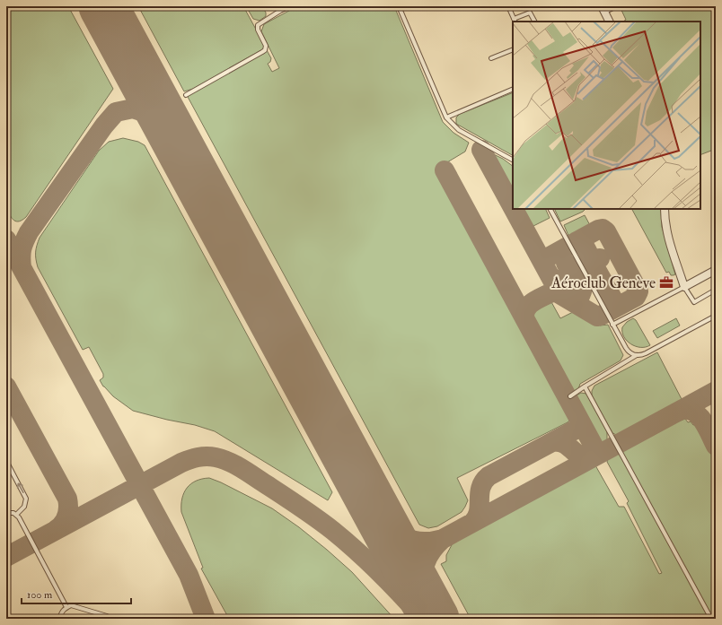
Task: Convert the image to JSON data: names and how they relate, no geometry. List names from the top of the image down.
{
  "places": {
    "office": ["Aéroclub Genève"]
  },
  "scale_bar": "100 m"
}
